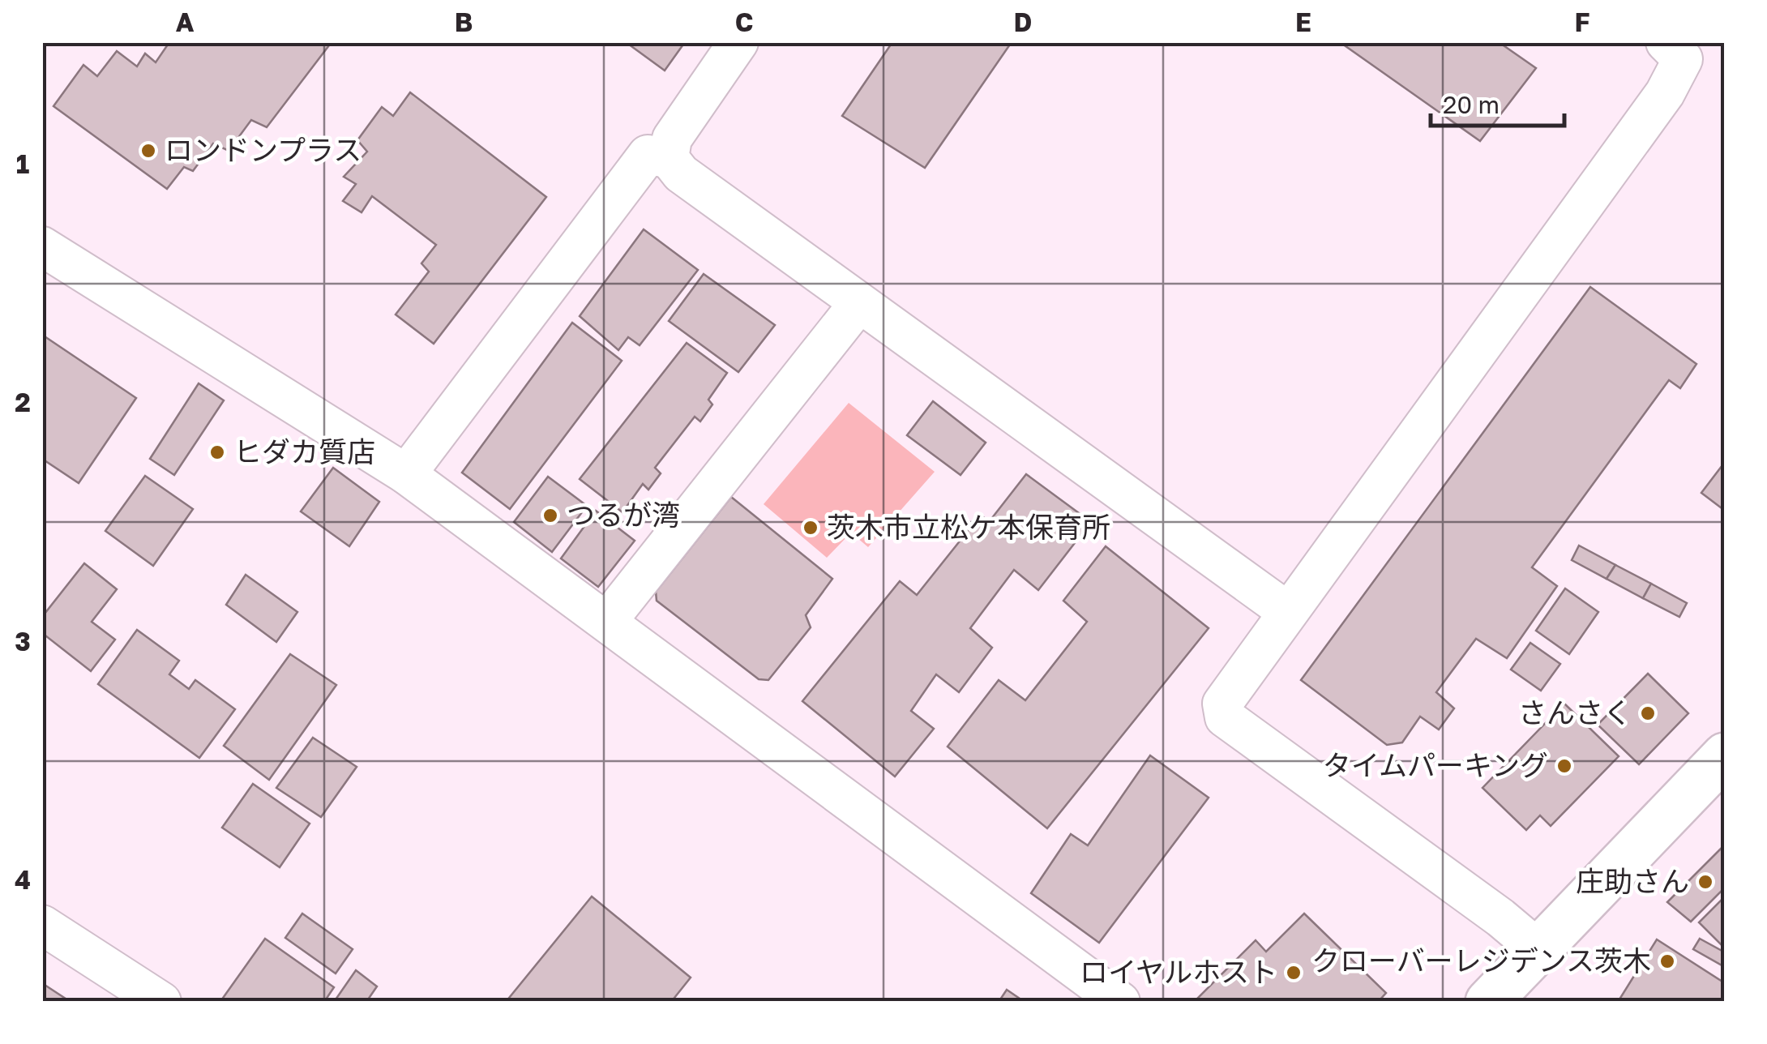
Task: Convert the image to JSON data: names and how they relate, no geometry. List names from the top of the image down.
{
  "places": [
    "ロンドンプラス",
    "ヒダカ質店",
    "つるが湾",
    "茨木市立松ケ本保育所",
    "さんさく",
    "タイムパーキング",
    "庄助さん",
    "クローバーレジデンス茨木",
    "ロイヤルホスト"
  ],
  "scale_bar": "20 m",
  "grid": {
    "columns": [
      "A",
      "B",
      "C",
      "D",
      "E",
      "F"
    ],
    "rows": [
      "1",
      "2",
      "3",
      "4"
    ]
  }
}
